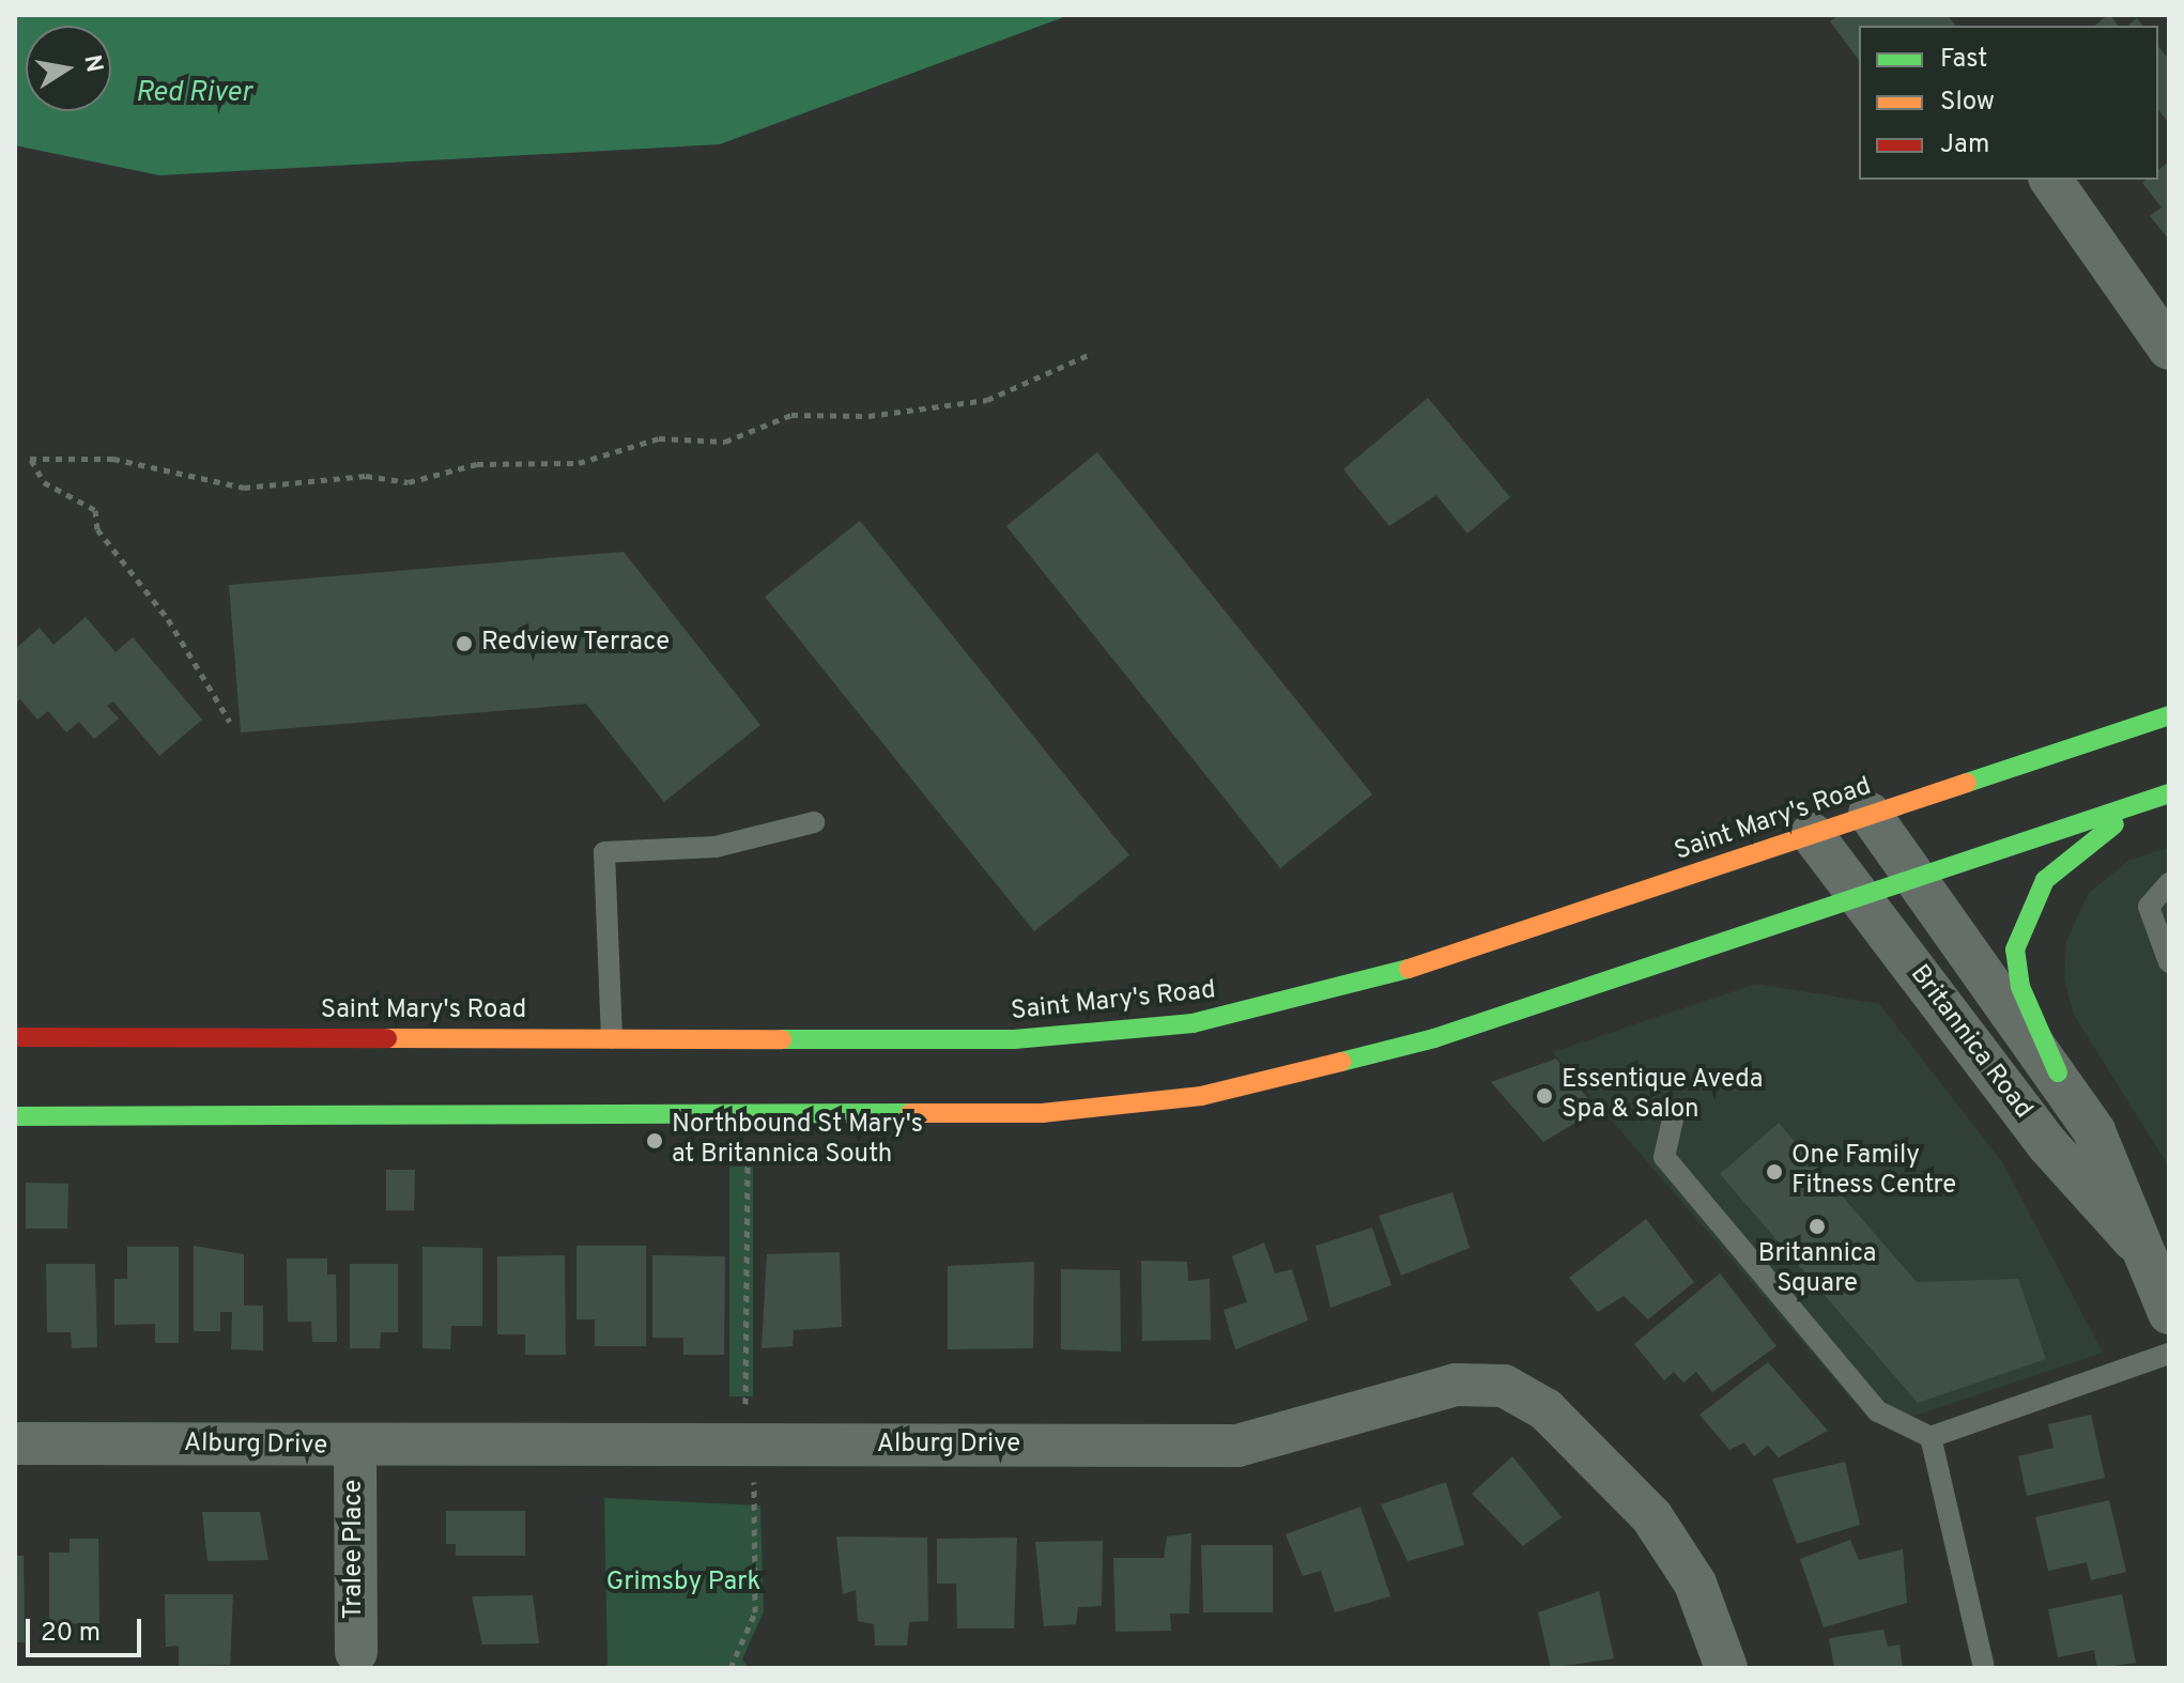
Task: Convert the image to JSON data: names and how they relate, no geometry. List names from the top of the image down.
{
  "streets": {
    "main road": ["Saint Mary's Road"],
    "street": ["Britannica Road", "Alburg Drive", "Tralee Place"]
  },
  "crossings": [
    ["Saint Mary's Road", "Britannica Road"],
    ["Alburg Drive", "Tralee Place"]
  ],
  "water": ["Red River"],
  "parks": ["Grimsby Park"],
  "places": [
    "Redview Terrace",
    "Essentique Aveda Spa & Salon",
    "Northbound St Mary's at Britannica South",
    "One Family Fitness Centre",
    "Britannica Square"
  ],
  "legend": ["Fast", "Slow", "Jam"],
  "scale_bar": "20 m",
  "north": "right"
}
